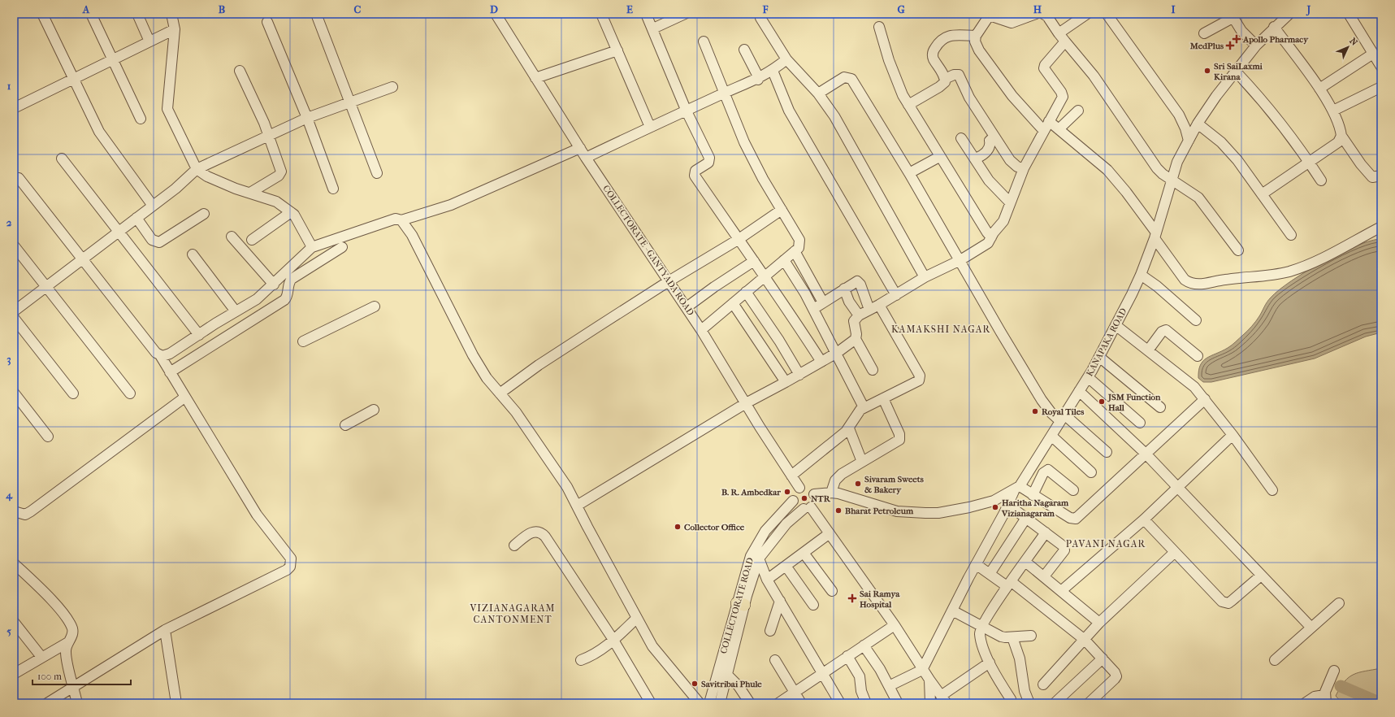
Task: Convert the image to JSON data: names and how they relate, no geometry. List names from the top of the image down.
{
  "streets": {
    "street": ["COLLECTORATE - GANTYADA ROAD", "KANAPAKA ROAD", "COLLECTORATE ROAD"]
  },
  "crossings": [
    ["COLLECTORATE - GANTYADA ROAD", "COLLECTORATE ROAD"]
  ],
  "districts": ["KAMAKSHI NAGAR", "PAVANI NAGAR", "VIZIANAGARAM CANTONMENT"],
  "places": {
    "health": ["Apollo Pharmacy", "MedPlus", "Sai Ramya Hospital"],
    "other": [
      "Sri SaiLaxmi Kirana",
      "JSM Function Hall",
      "Royal Tiles",
      "Sivaram Sweets & Bakery",
      "B. R. Ambedkar",
      "NTR",
      "Haritha Nagaram Vizianagaram",
      "Bharat Petroleum",
      "Collector Office",
      "Savitribai Phule"
    ]
  },
  "scale_bar": "100 m",
  "north": "top right",
  "grid": {
    "columns": [
      "A",
      "B",
      "C",
      "D",
      "E",
      "F",
      "G",
      "H",
      "I",
      "J"
    ],
    "rows": [
      "1",
      "2",
      "3",
      "4",
      "5"
    ]
  }
}
